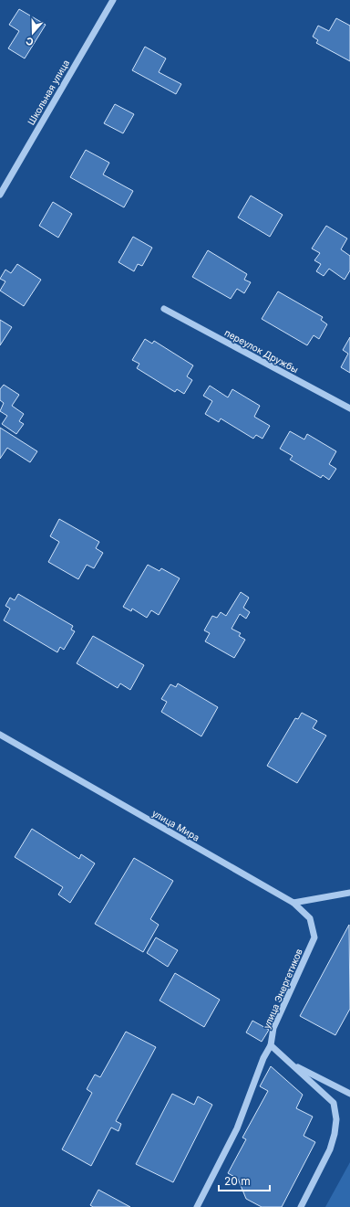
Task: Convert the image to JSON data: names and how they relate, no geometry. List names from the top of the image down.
{
  "streets": {
    "street": [
      "Школьная улица",
      "переулок Дружбы",
      "улица Мира",
      "улица Энергетиков"
    ]
  },
  "crossings": [
    ["улица Мира", "улица Энергетиков"]
  ],
  "scale_bar": "20 m",
  "north": "bottom"
}
